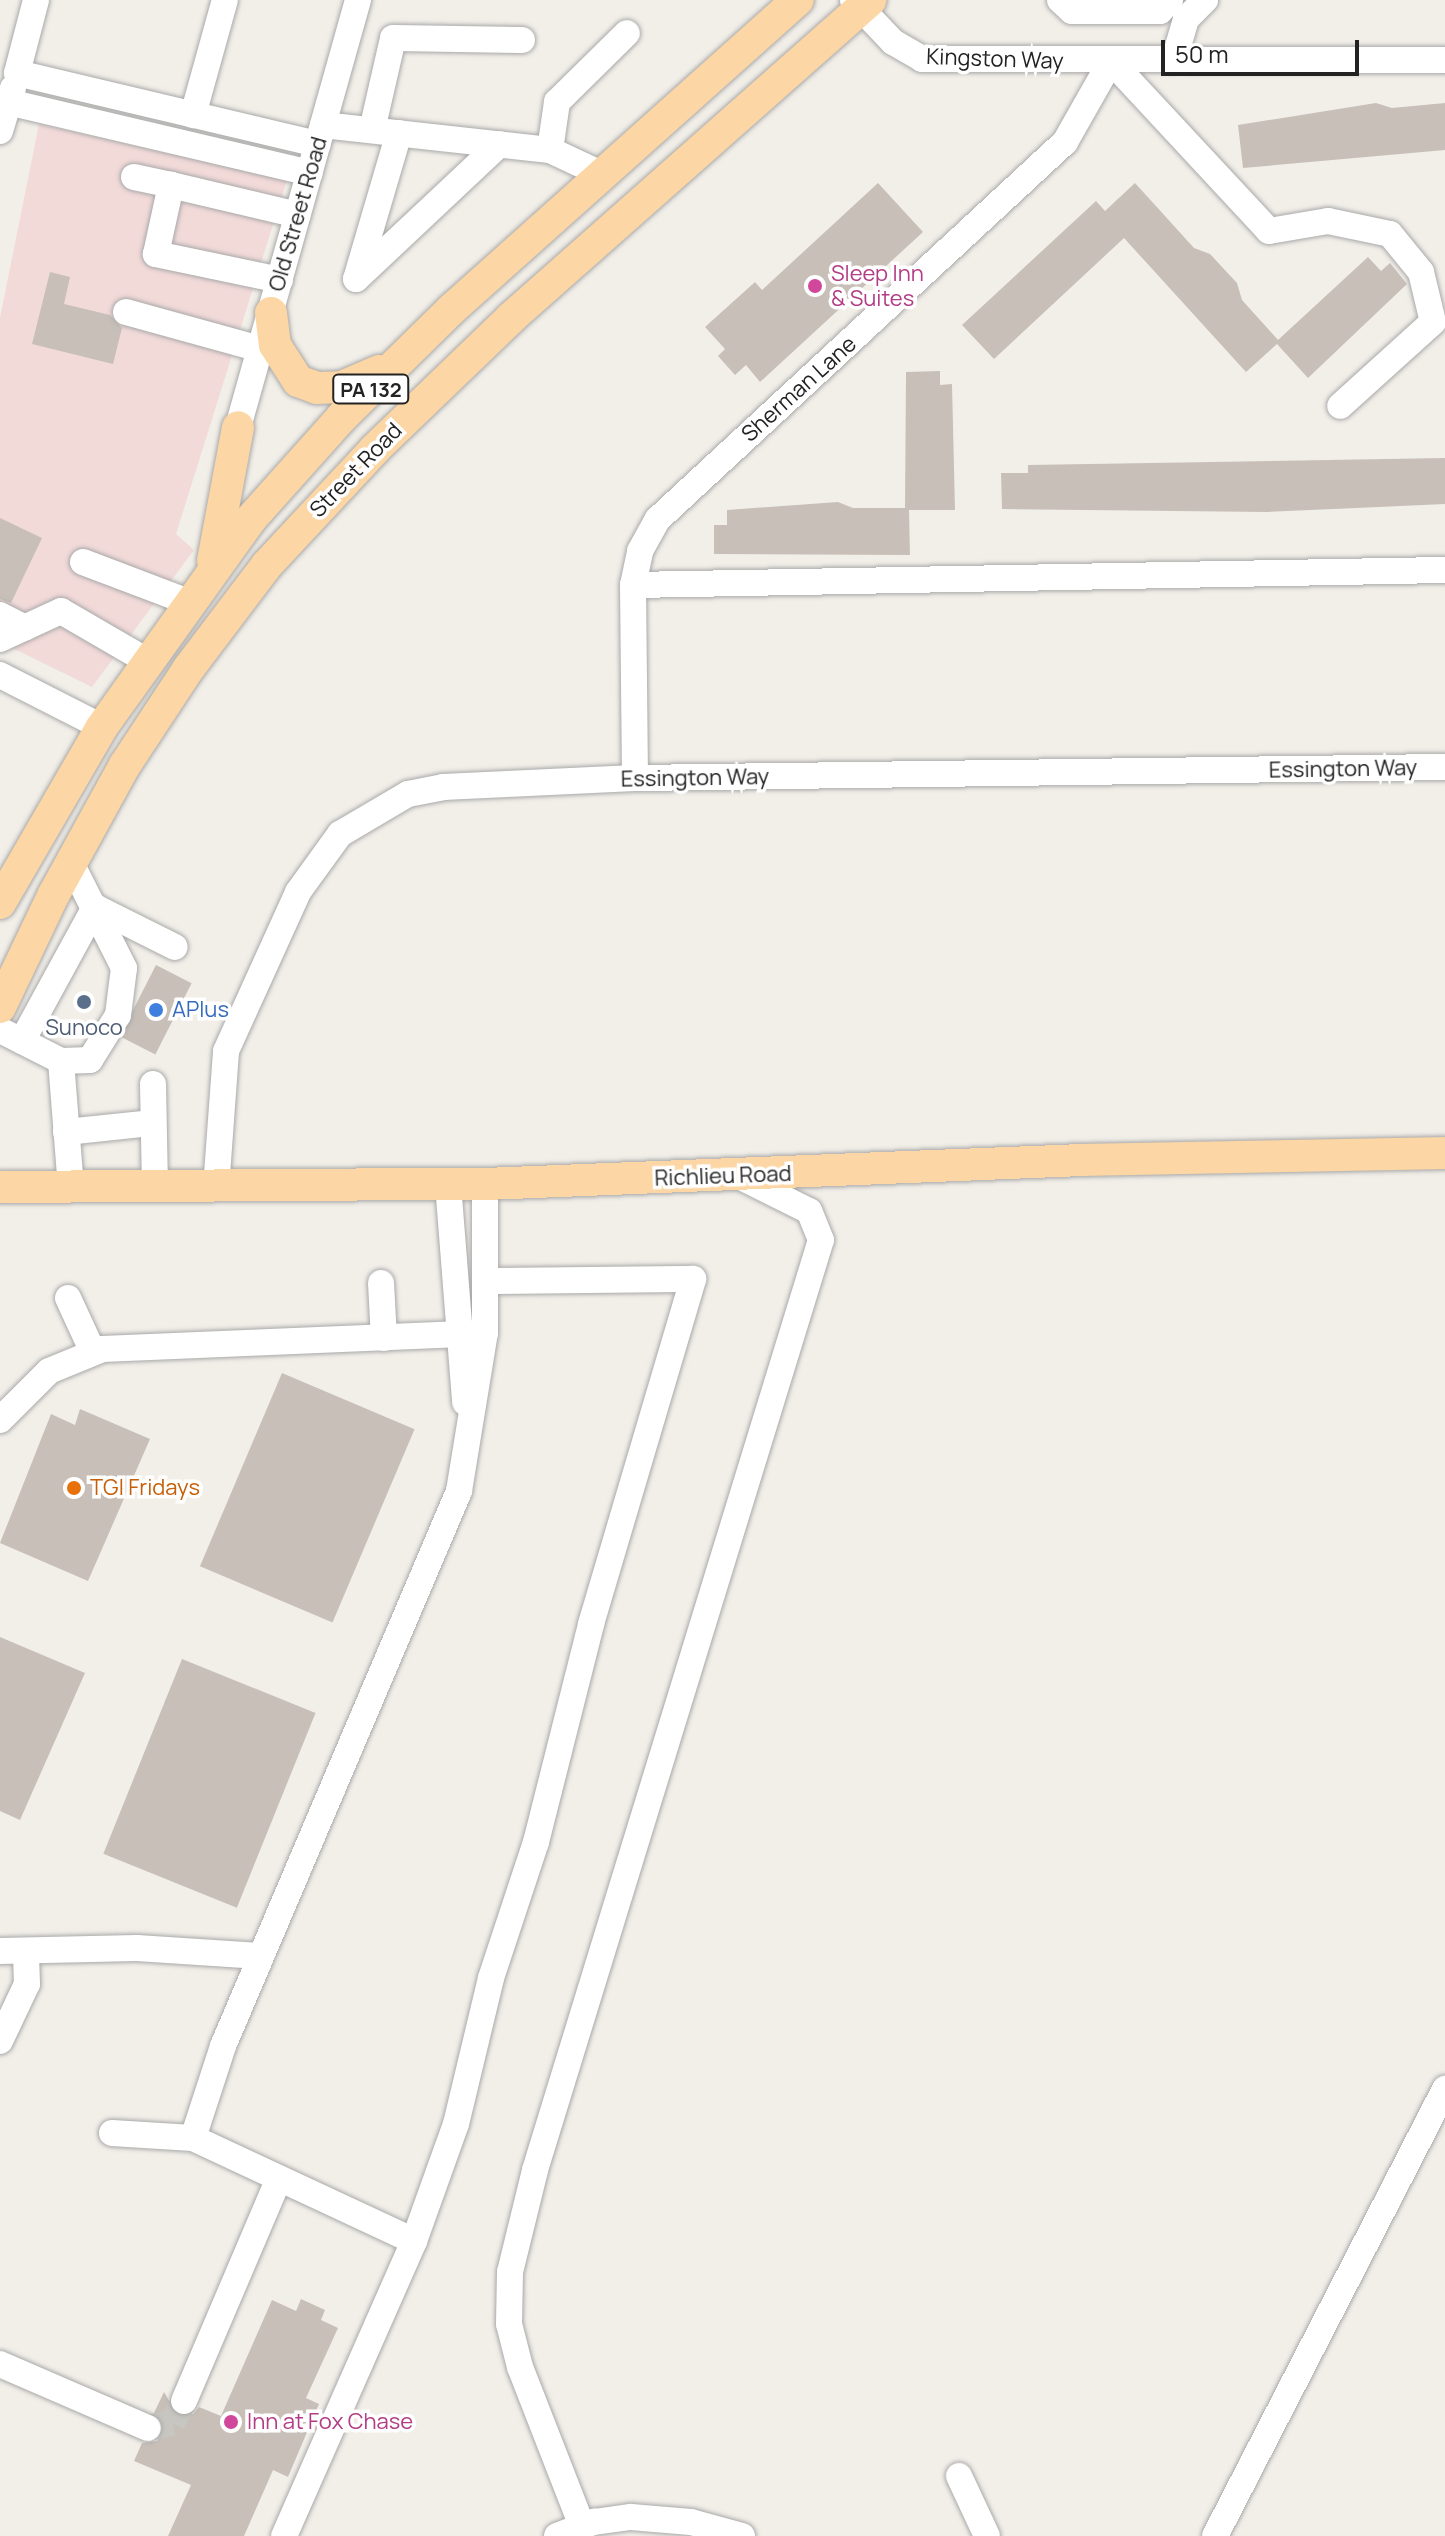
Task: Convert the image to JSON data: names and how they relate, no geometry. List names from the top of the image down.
{
  "streets": {
    "main road": ["PA 132", "Street Road", "Richlieu Road"],
    "street": [
      "Kingston Way",
      "Old Street Road",
      "Sherman Lane",
      "Essington Way"
    ]
  },
  "crossings": [
    ["Kingston Way", "Sherman Lane"],
    ["Kingston Way", "Street Road"],
    ["Sherman Lane", "Essington Way"],
    ["Essington Way", "Richlieu Road"]
  ],
  "places": [
    "Sleep Inn & Suites",
    "Sunoco",
    "APlus",
    "TGI Fridays",
    "Inn at Fox Chase"
  ],
  "scale_bar": "50 m"
}
